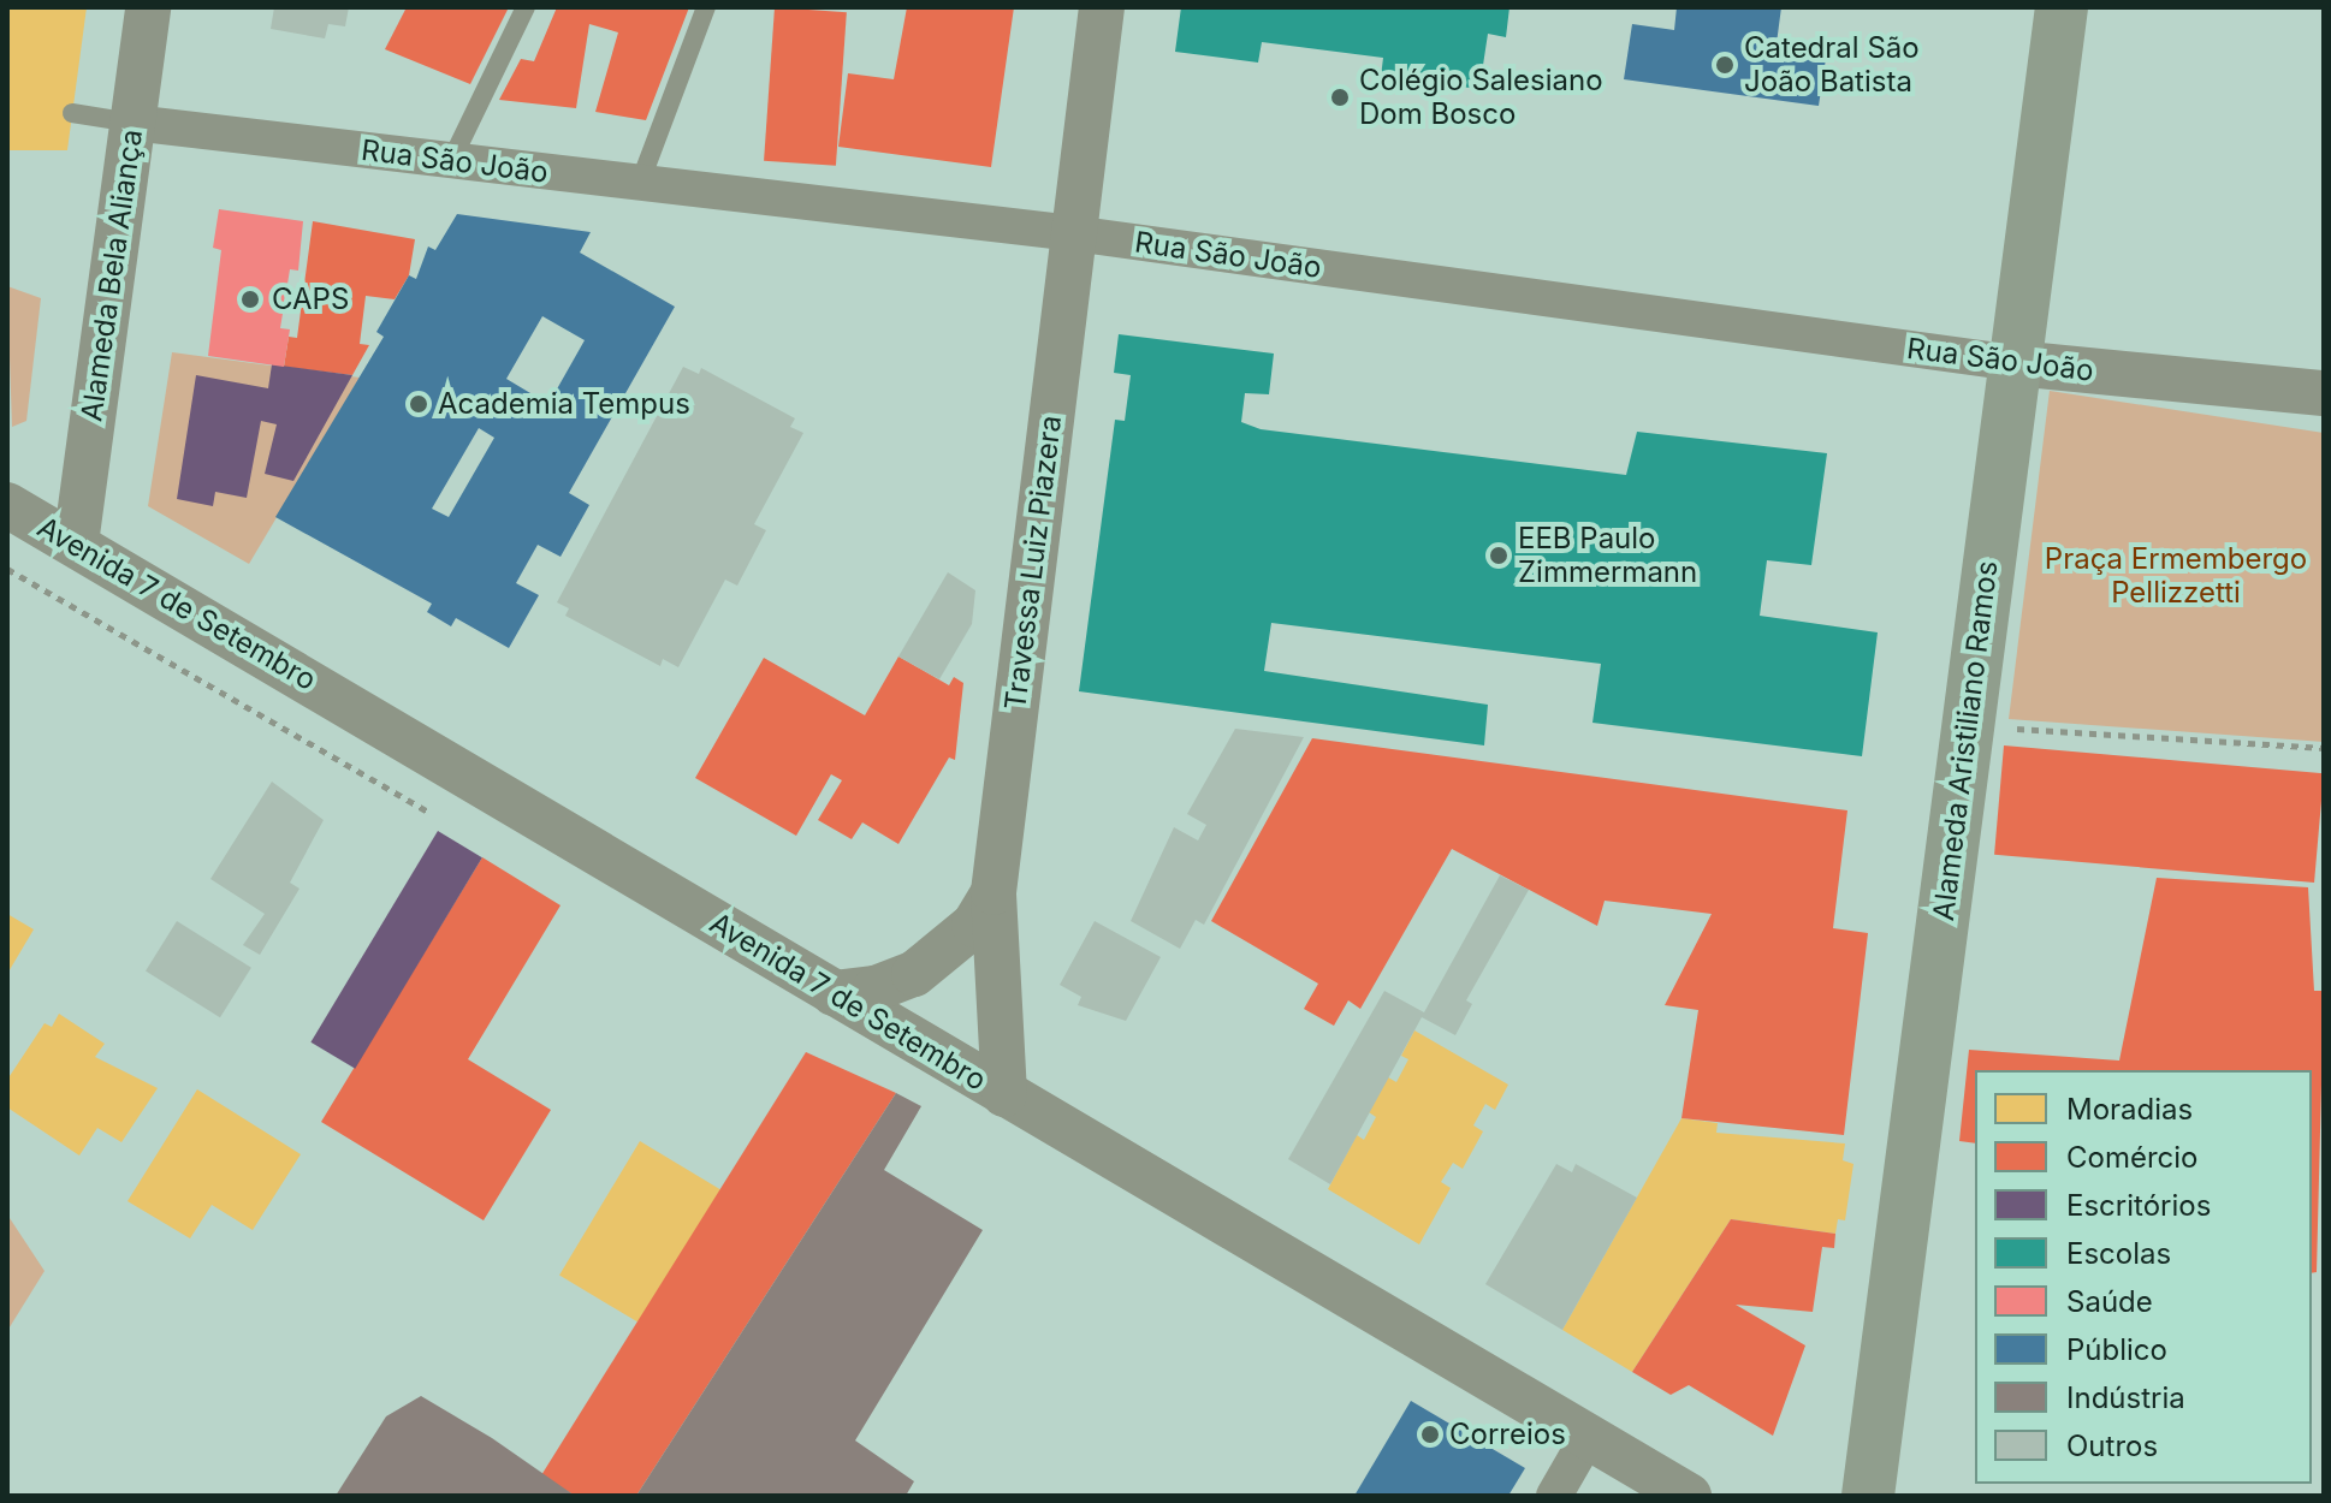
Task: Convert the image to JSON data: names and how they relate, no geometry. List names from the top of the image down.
{
  "streets": {
    "main road": ["Alameda Aristiliano Ramos"],
    "street": [
      "Rua São João",
      "Alameda Bela Aliança",
      "Travessa Luiz Piazera",
      "Avenida 7 de Setembro"
    ]
  },
  "crossings": [
    ["Rua São João", "Alameda Bela Aliança"],
    ["Rua São João", "Travessa Luiz Piazera"],
    ["Rua São João", "Alameda Aristiliano Ramos"],
    ["Alameda Bela Aliança", "Avenida 7 de Setembro"],
    ["Travessa Luiz Piazera", "Avenida 7 de Setembro"]
  ],
  "parks": ["Praça Ermembergo Pellizzetti"],
  "places": [
    "Catedral São João Batista",
    "Colégio Salesiano Dom Bosco",
    "CAPS",
    "Academia Tempus",
    "EEB Paulo Zimmermann",
    "Correios"
  ],
  "legend": [
    "Moradias",
    "Comércio",
    "Escritórios",
    "Escolas",
    "Saúde",
    "Público",
    "Indústria",
    "Outros"
  ]
}
